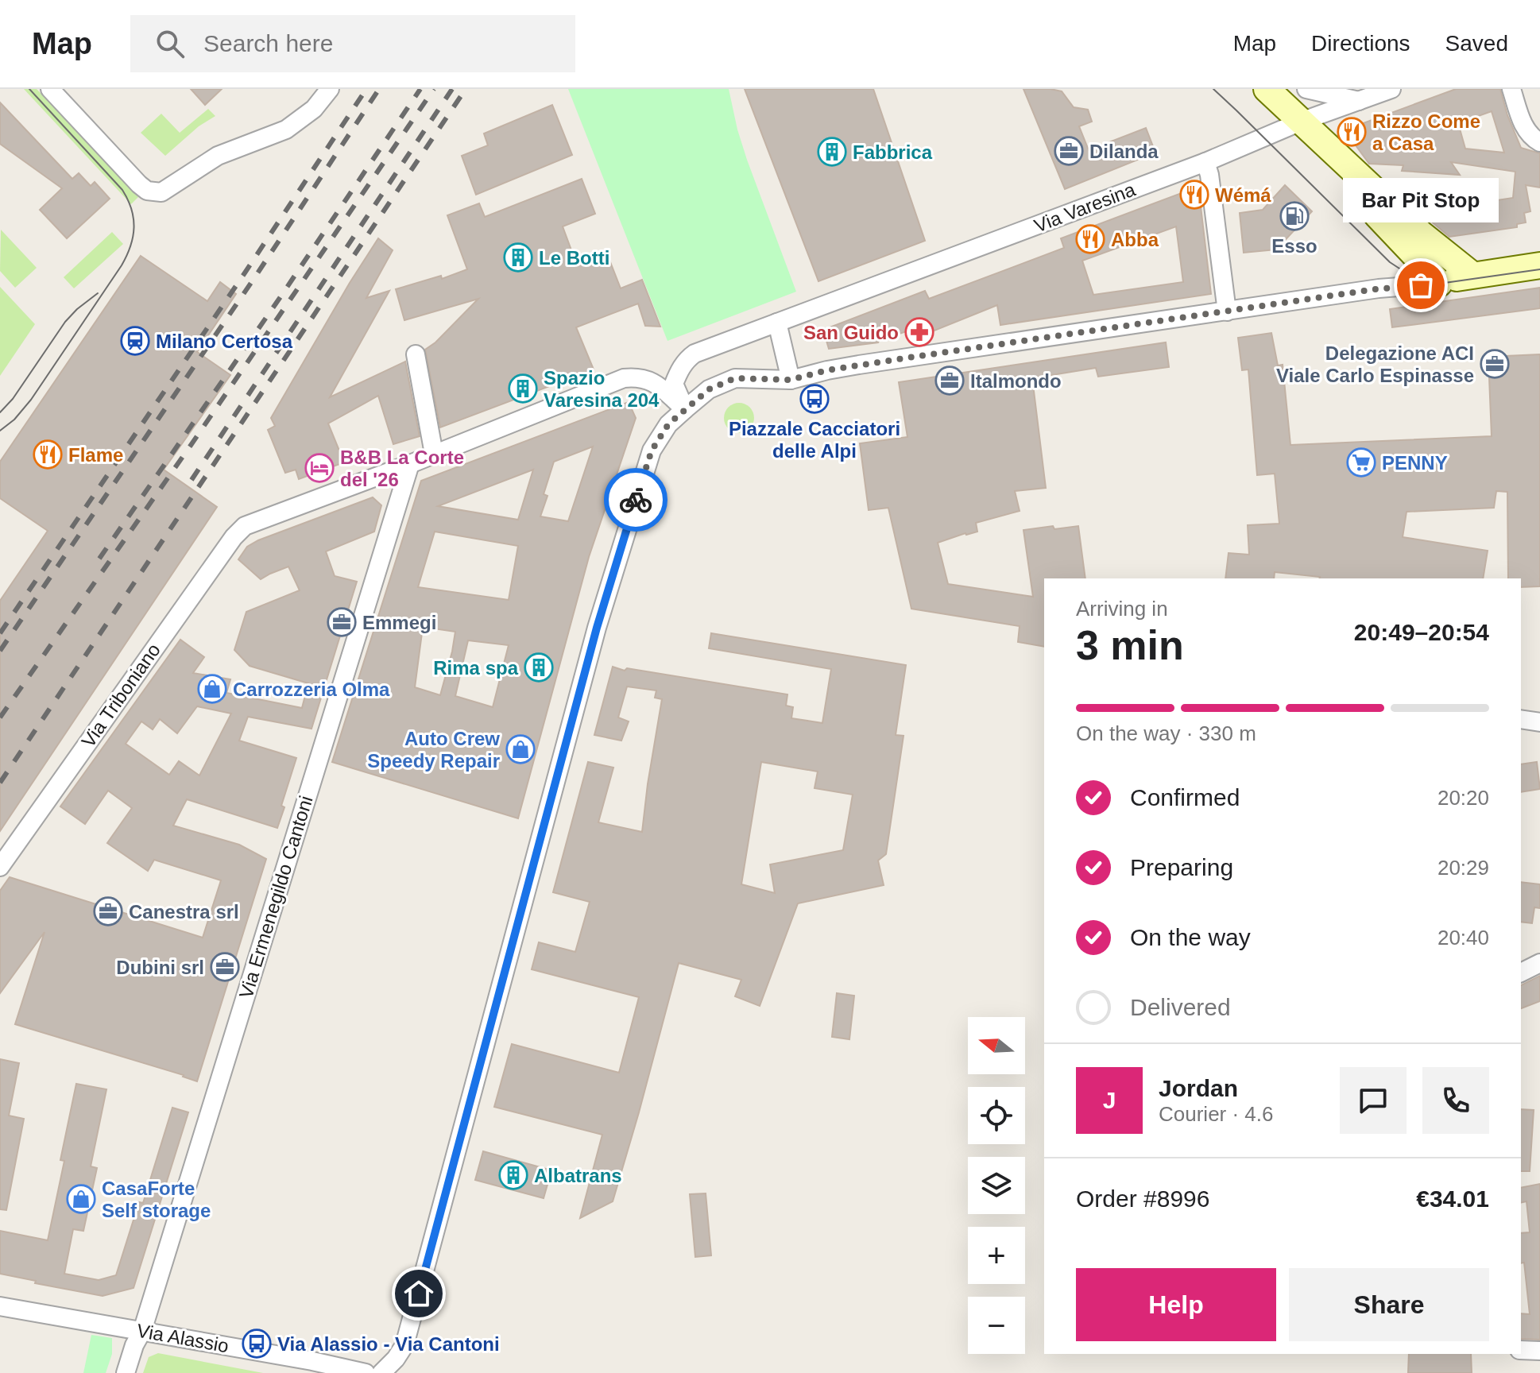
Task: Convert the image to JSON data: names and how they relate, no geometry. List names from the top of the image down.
{
  "streets": {
    "street": [
      "Via Varesina",
      "Via Triboniano",
      "Via Ermenegildo Cantoni",
      "Via Alassio"
    ]
  },
  "crossings": [
    ["Via Triboniano", "Via Ermenegildo Cantoni"],
    ["Via Ermenegildo Cantoni", "Via Alassio"]
  ],
  "places": {
    "restaurant": [
      "Rizzo Come a Casa",
      "Wémá",
      "Abba",
      "Flame"
    ],
    "office": [
      "Dilanda",
      "Delegazione ACI Viale Carlo Espinasse",
      "Italmondo",
      "Emmegi",
      "Canestra srl",
      "Dubini srl"
    ],
    "building": [
      "Fabbrica",
      "Le Botti",
      "Spazio Varesina 204",
      "Rima spa",
      "Albatrans"
    ],
    "fuel station": ["Esso"],
    "other": ["Bar Pit Stop"],
    "pharmacy": ["San Guido"],
    "station": ["Milano Certosa"],
    "bus stop": ["Piazzale Cacciatori delle Alpi", "Via Alassio - Via Cantoni"],
    "supermarket": ["PENNY"],
    "hotel": ["B&B La Corte del '26"],
    "shop": ["Carrozzeria Olma", "Auto Crew Speedy Repair", "CasaForte Self storage"]
  },
  "north": "left",
  "page": {
    "header": "Map",
    "search": "Search here",
    "nav": ["Map", "Directions", "Saved"],
    "bubble": "Bar Pit Stop",
    "heading": ["3 min", "Arriving in", "20:49–20:54"],
    "panel": [
      "Jordan",
      "Courier · 4.6",
      "Order #8996",
      "€34.01"
    ],
    "bar": "On the way · 330 m",
    "list": [
      ["Confirmed", "20:20"],
      ["Preparing", "20:29"],
      ["On the way", "20:40"],
      "Delivered"
    ],
    "map_buttons": ["+", "−"],
    "round": "J",
    "buttons": ["Help", "Share"]
  }
}
